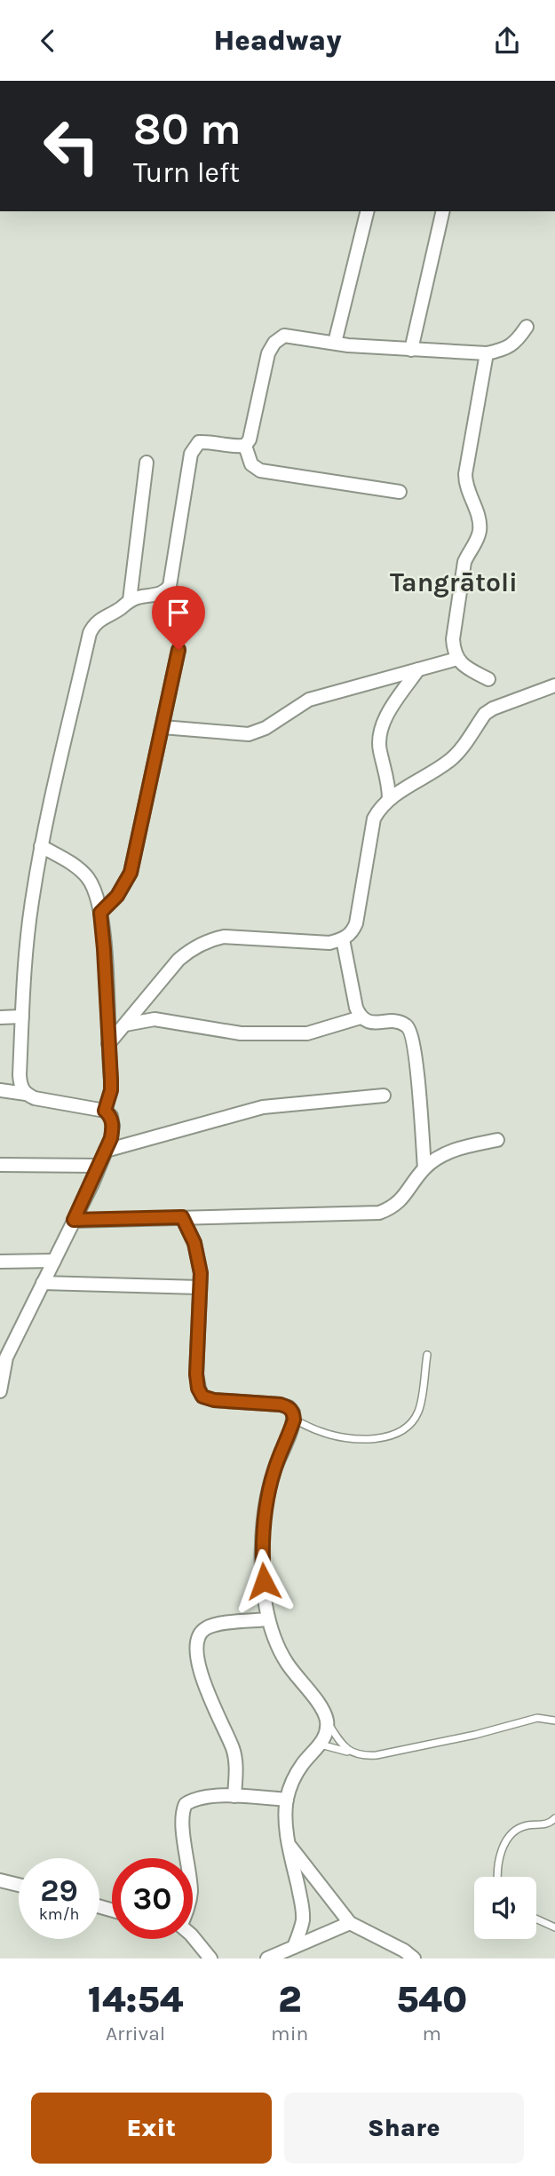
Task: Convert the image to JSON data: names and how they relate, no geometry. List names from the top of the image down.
{
  "districts": ["Tangrātoli"],
  "page": {
    "header": "Headway",
    "turn": ["80 m", "Turn left"],
    "speed": "29 km/h",
    "limit": "30",
    "eta": [
      "14:54",
      "Arrival",
      "2",
      "min",
      "540",
      "m"
    ],
    "buttons": ["Exit", "Share"]
  }
}
